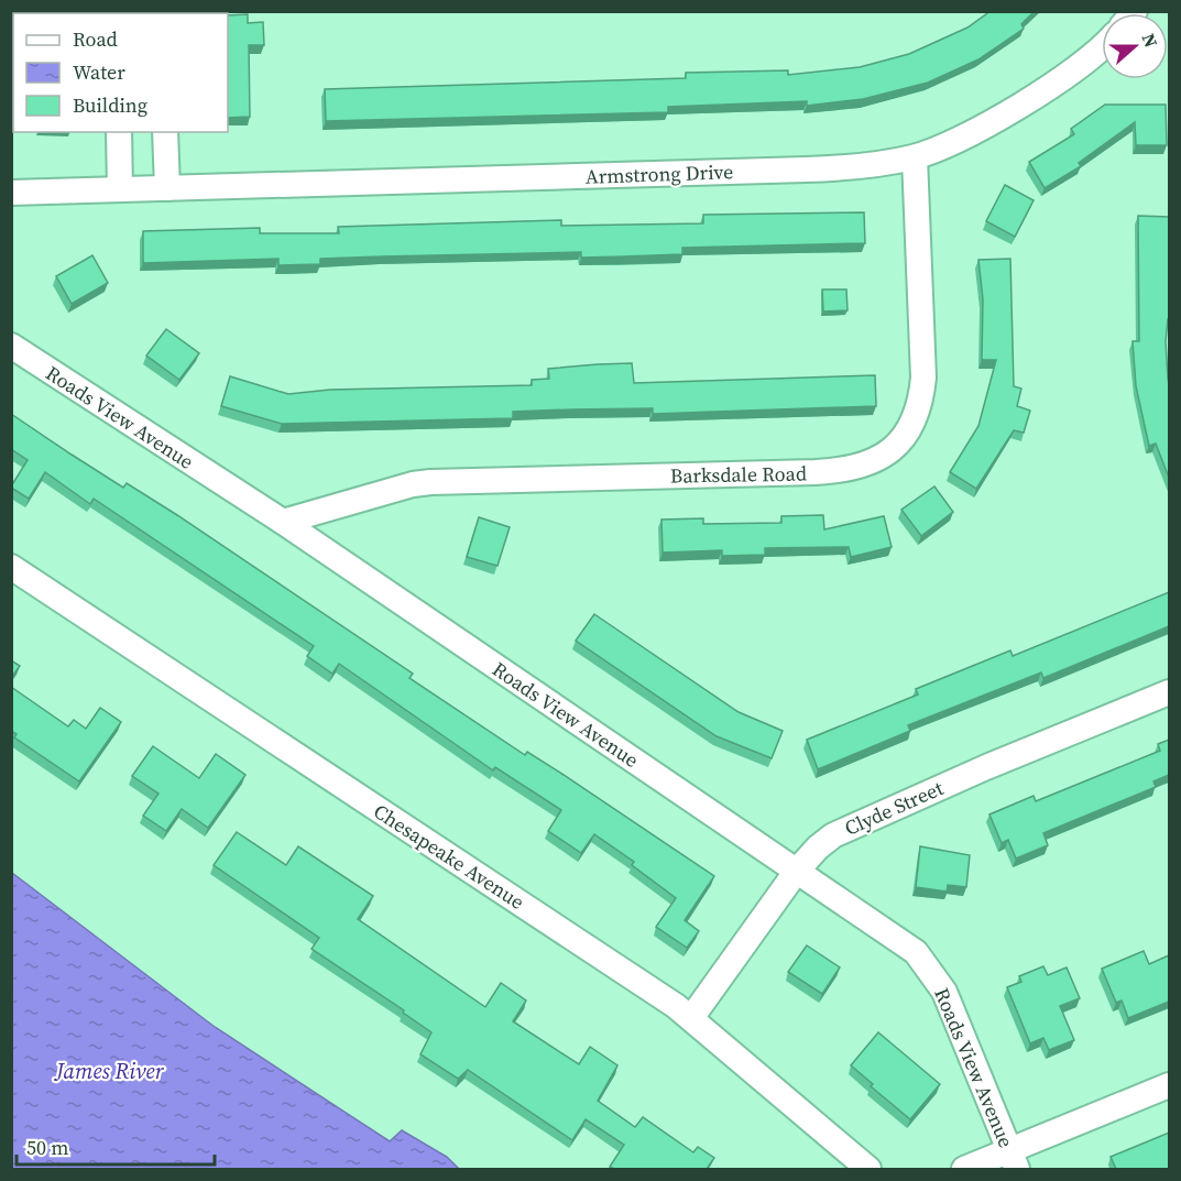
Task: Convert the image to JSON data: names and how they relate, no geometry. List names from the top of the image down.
{
  "streets": {
    "street": [
      "Armstrong Drive",
      "Roads View Avenue",
      "Barksdale Road",
      "Clyde Street",
      "Chesapeake Avenue"
    ]
  },
  "crossings": [
    ["Armstrong Drive", "Barksdale Road"],
    ["Roads View Avenue", "Barksdale Road"],
    ["Roads View Avenue", "Clyde Street"],
    ["Clyde Street", "Chesapeake Avenue"]
  ],
  "water": ["James River"],
  "legend": ["Road", "Water", "Building"],
  "scale_bar": "50 m",
  "north": "right"
}
